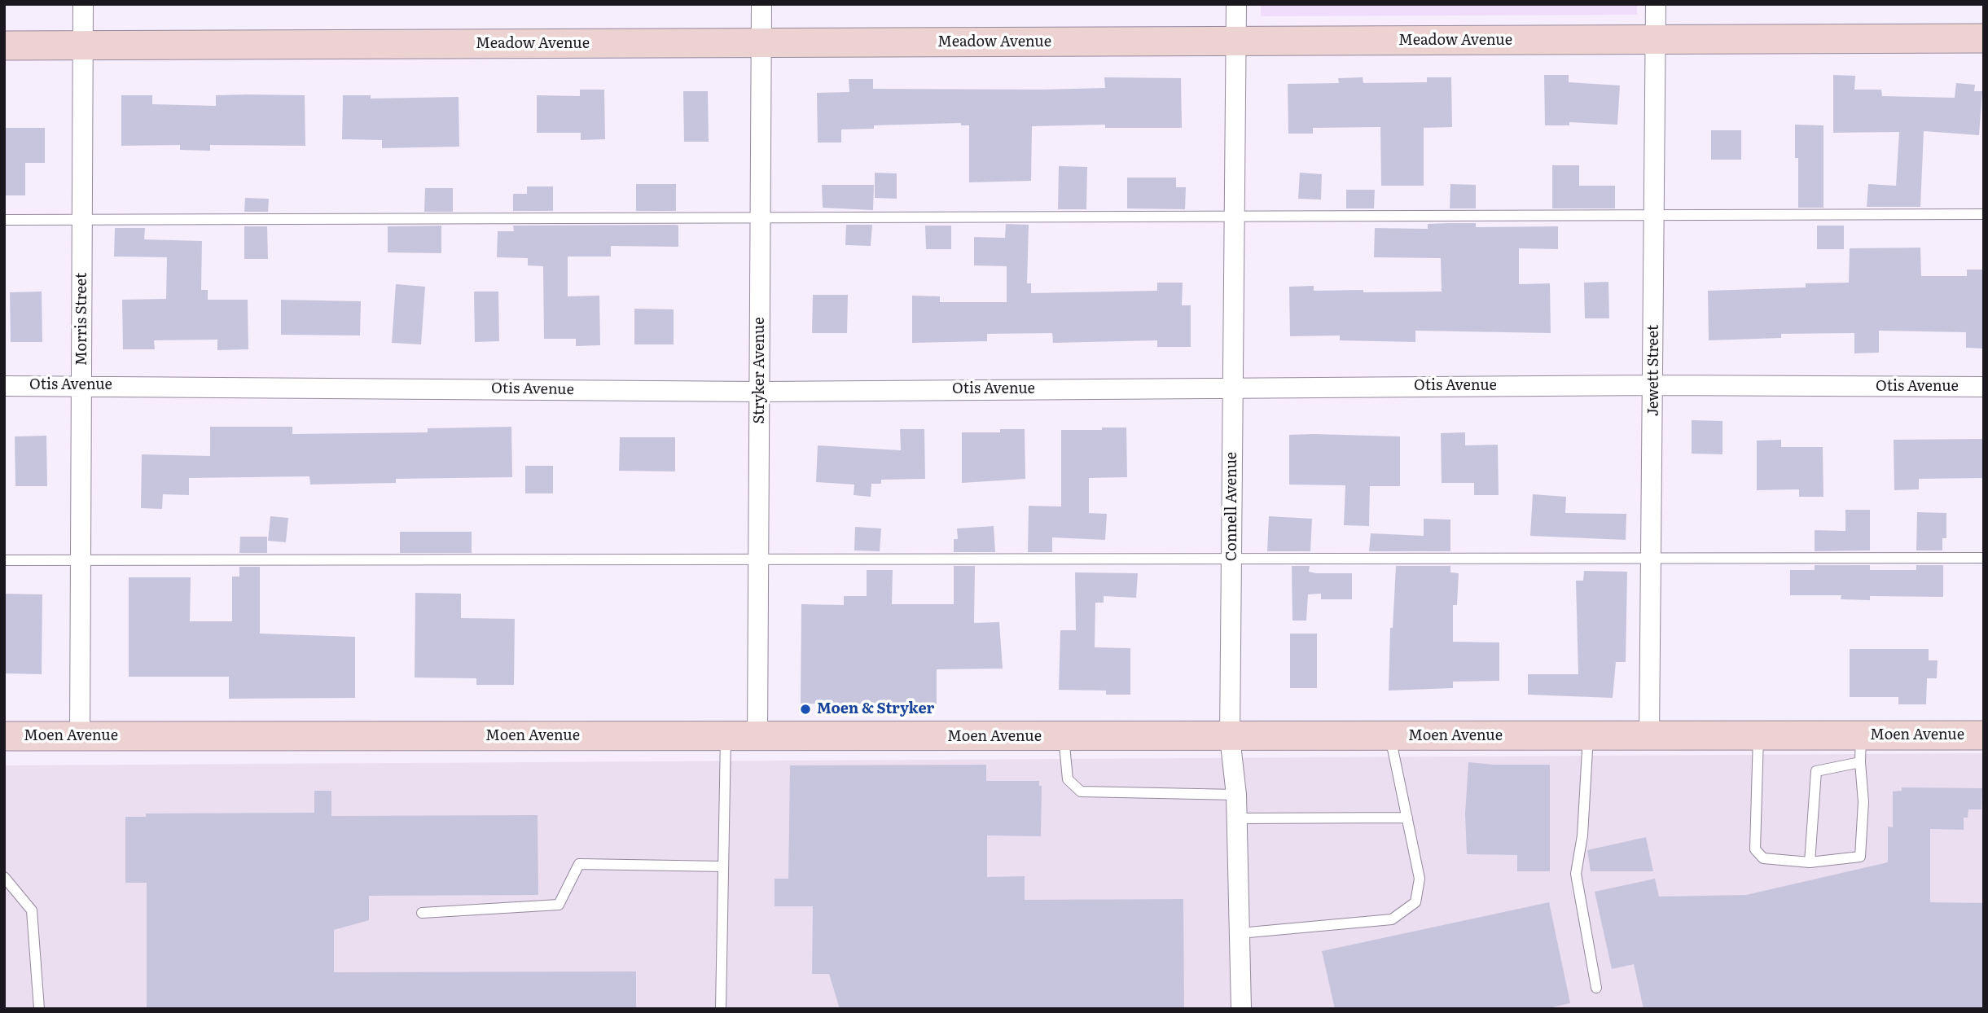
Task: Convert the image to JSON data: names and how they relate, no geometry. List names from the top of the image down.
{
  "streets": {
    "street": [
      "Meadow Avenue",
      "Morris Street",
      "Stryker Avenue",
      "Jewett Street",
      "Otis Avenue",
      "Connell Avenue",
      "Moen Avenue"
    ]
  },
  "crossings": [
    ["Meadow Avenue", "Morris Street"],
    ["Meadow Avenue", "Stryker Avenue"],
    ["Meadow Avenue", "Jewett Street"],
    ["Meadow Avenue", "Connell Avenue"],
    ["Morris Street", "Otis Avenue"],
    ["Morris Street", "Moen Avenue"],
    ["Stryker Avenue", "Otis Avenue"],
    ["Stryker Avenue", "Moen Avenue"],
    ["Jewett Street", "Otis Avenue"],
    ["Jewett Street", "Moen Avenue"],
    ["Otis Avenue", "Connell Avenue"],
    ["Connell Avenue", "Moen Avenue"]
  ],
  "places": ["Moen & Stryker"]
}
